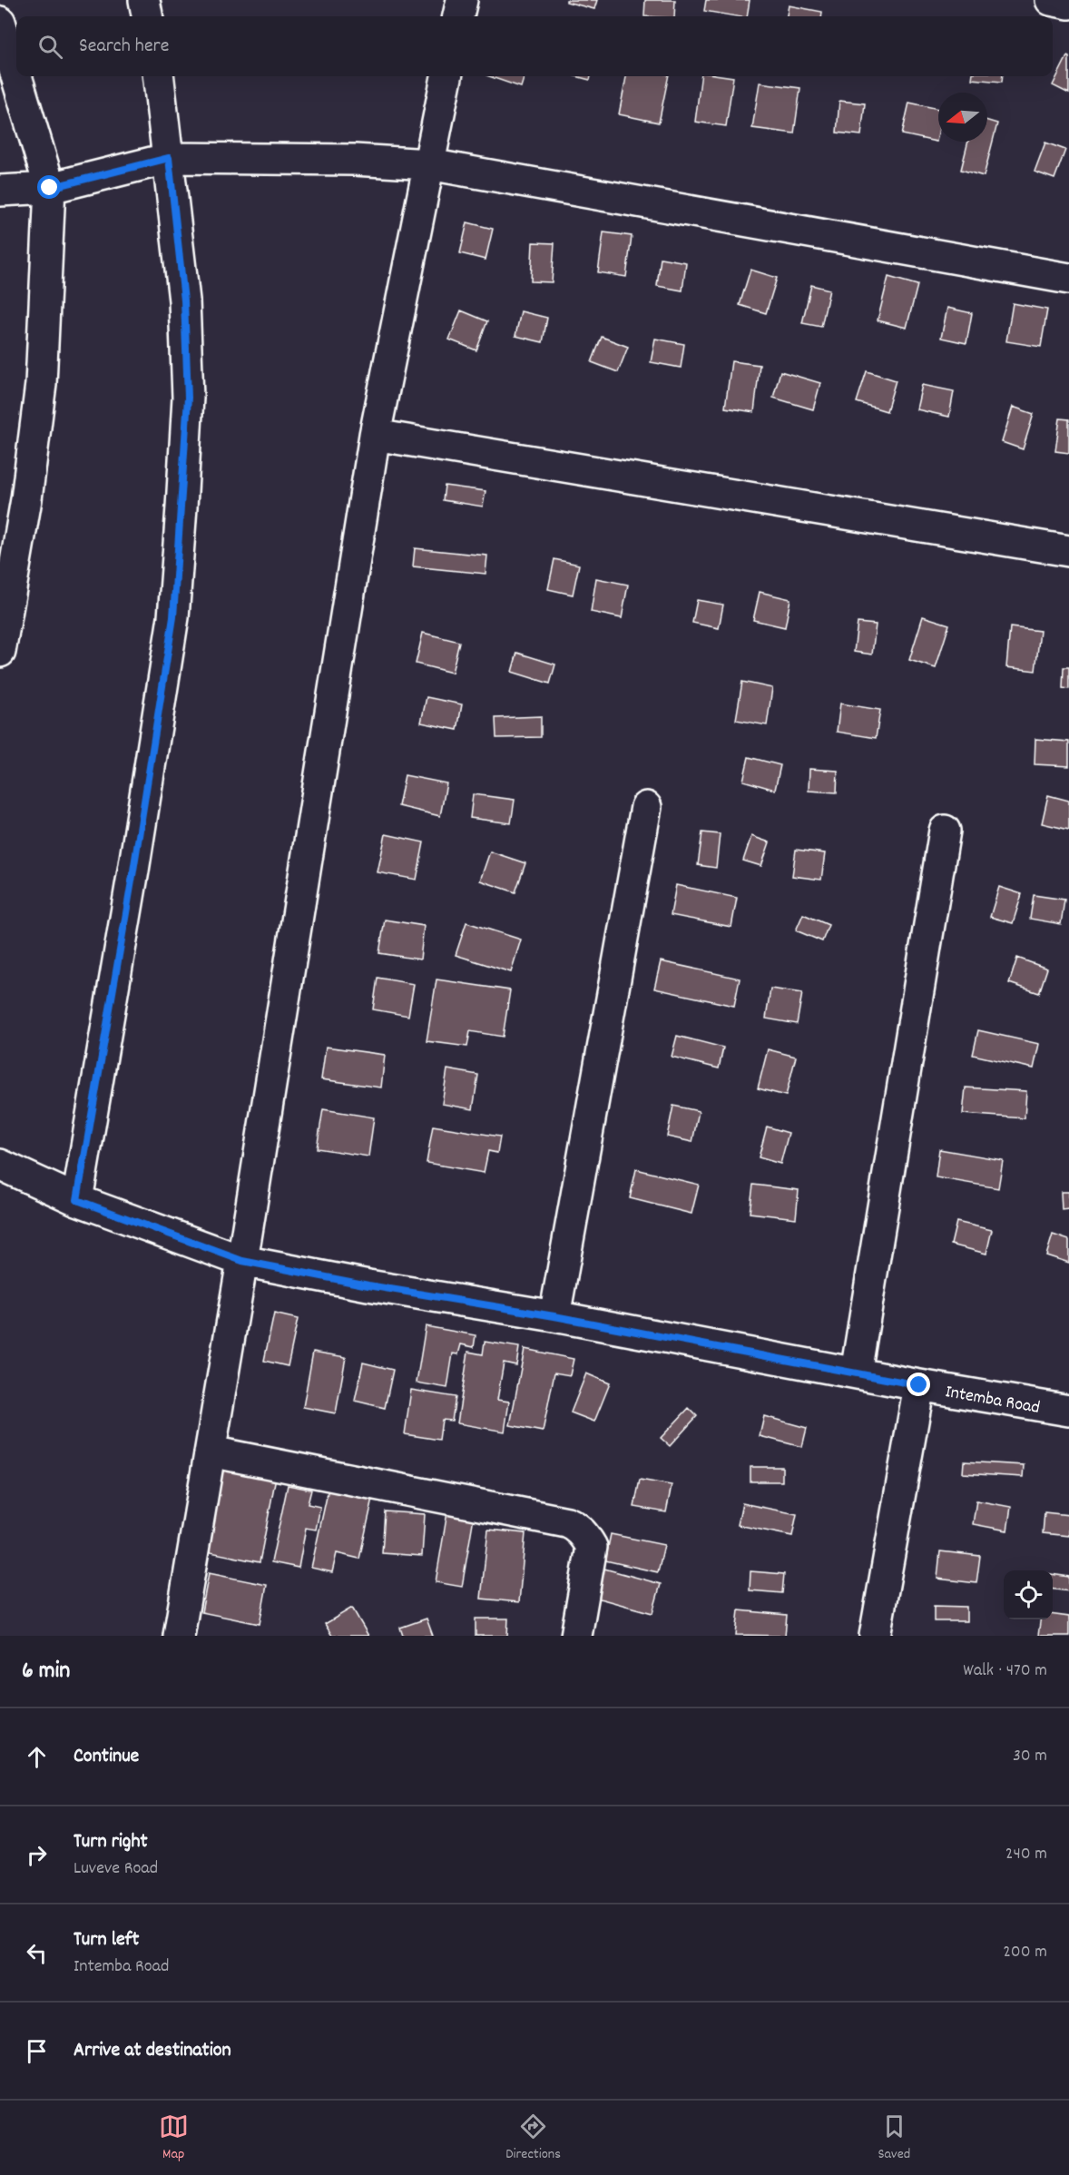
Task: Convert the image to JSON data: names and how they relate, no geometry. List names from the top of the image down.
{
  "streets": {
    "street": ["Intemba Road"]
  },
  "north": "left",
  "page": {
    "search": "Search here",
    "heading": ["6 min", "Walk · 470 m"],
    "list": [
      ["Continue", "30 m"],
      ["Turn right", "Luveve Road", "240 m"],
      ["Turn left", "Intemba Road", "200 m"],
      "Arrive at destination"
    ],
    "nav": ["Map", "Directions", "Saved"]
  }
}
